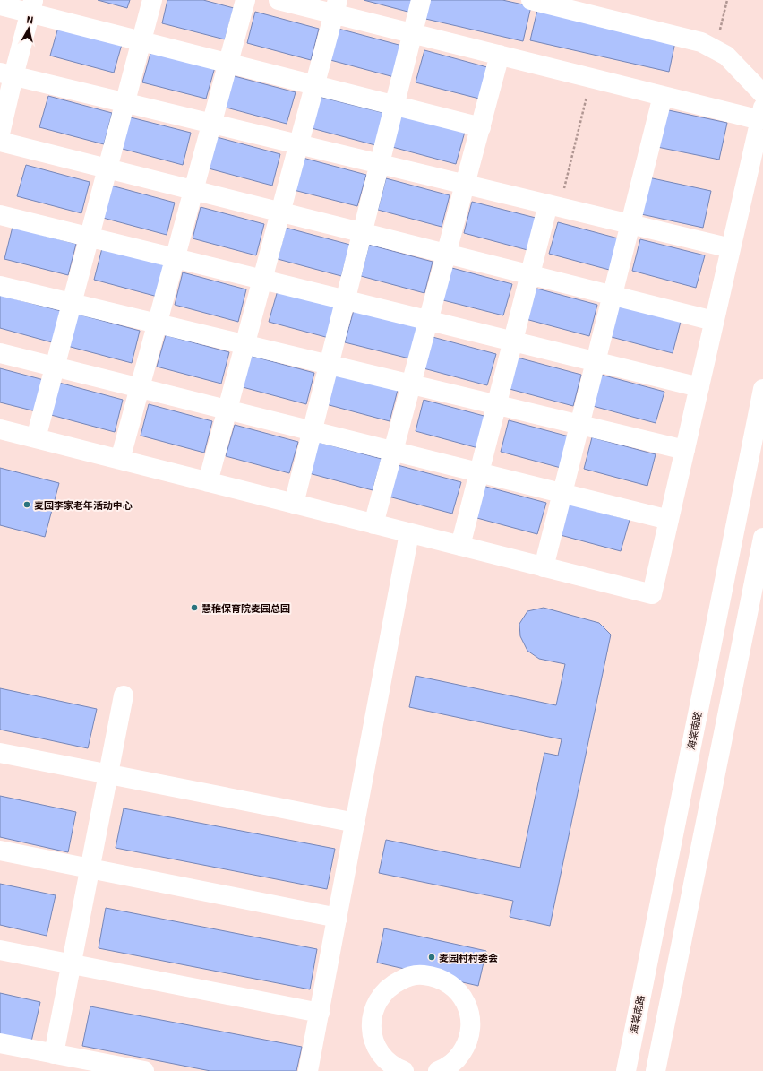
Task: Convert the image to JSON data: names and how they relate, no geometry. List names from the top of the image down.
{
  "streets": {
    "main road": ["海棠南路"]
  },
  "places": ["麦园李家老年活动中心", "慧稚保育院麦园总园", "麦园村村委会"],
  "north": "top"
}
